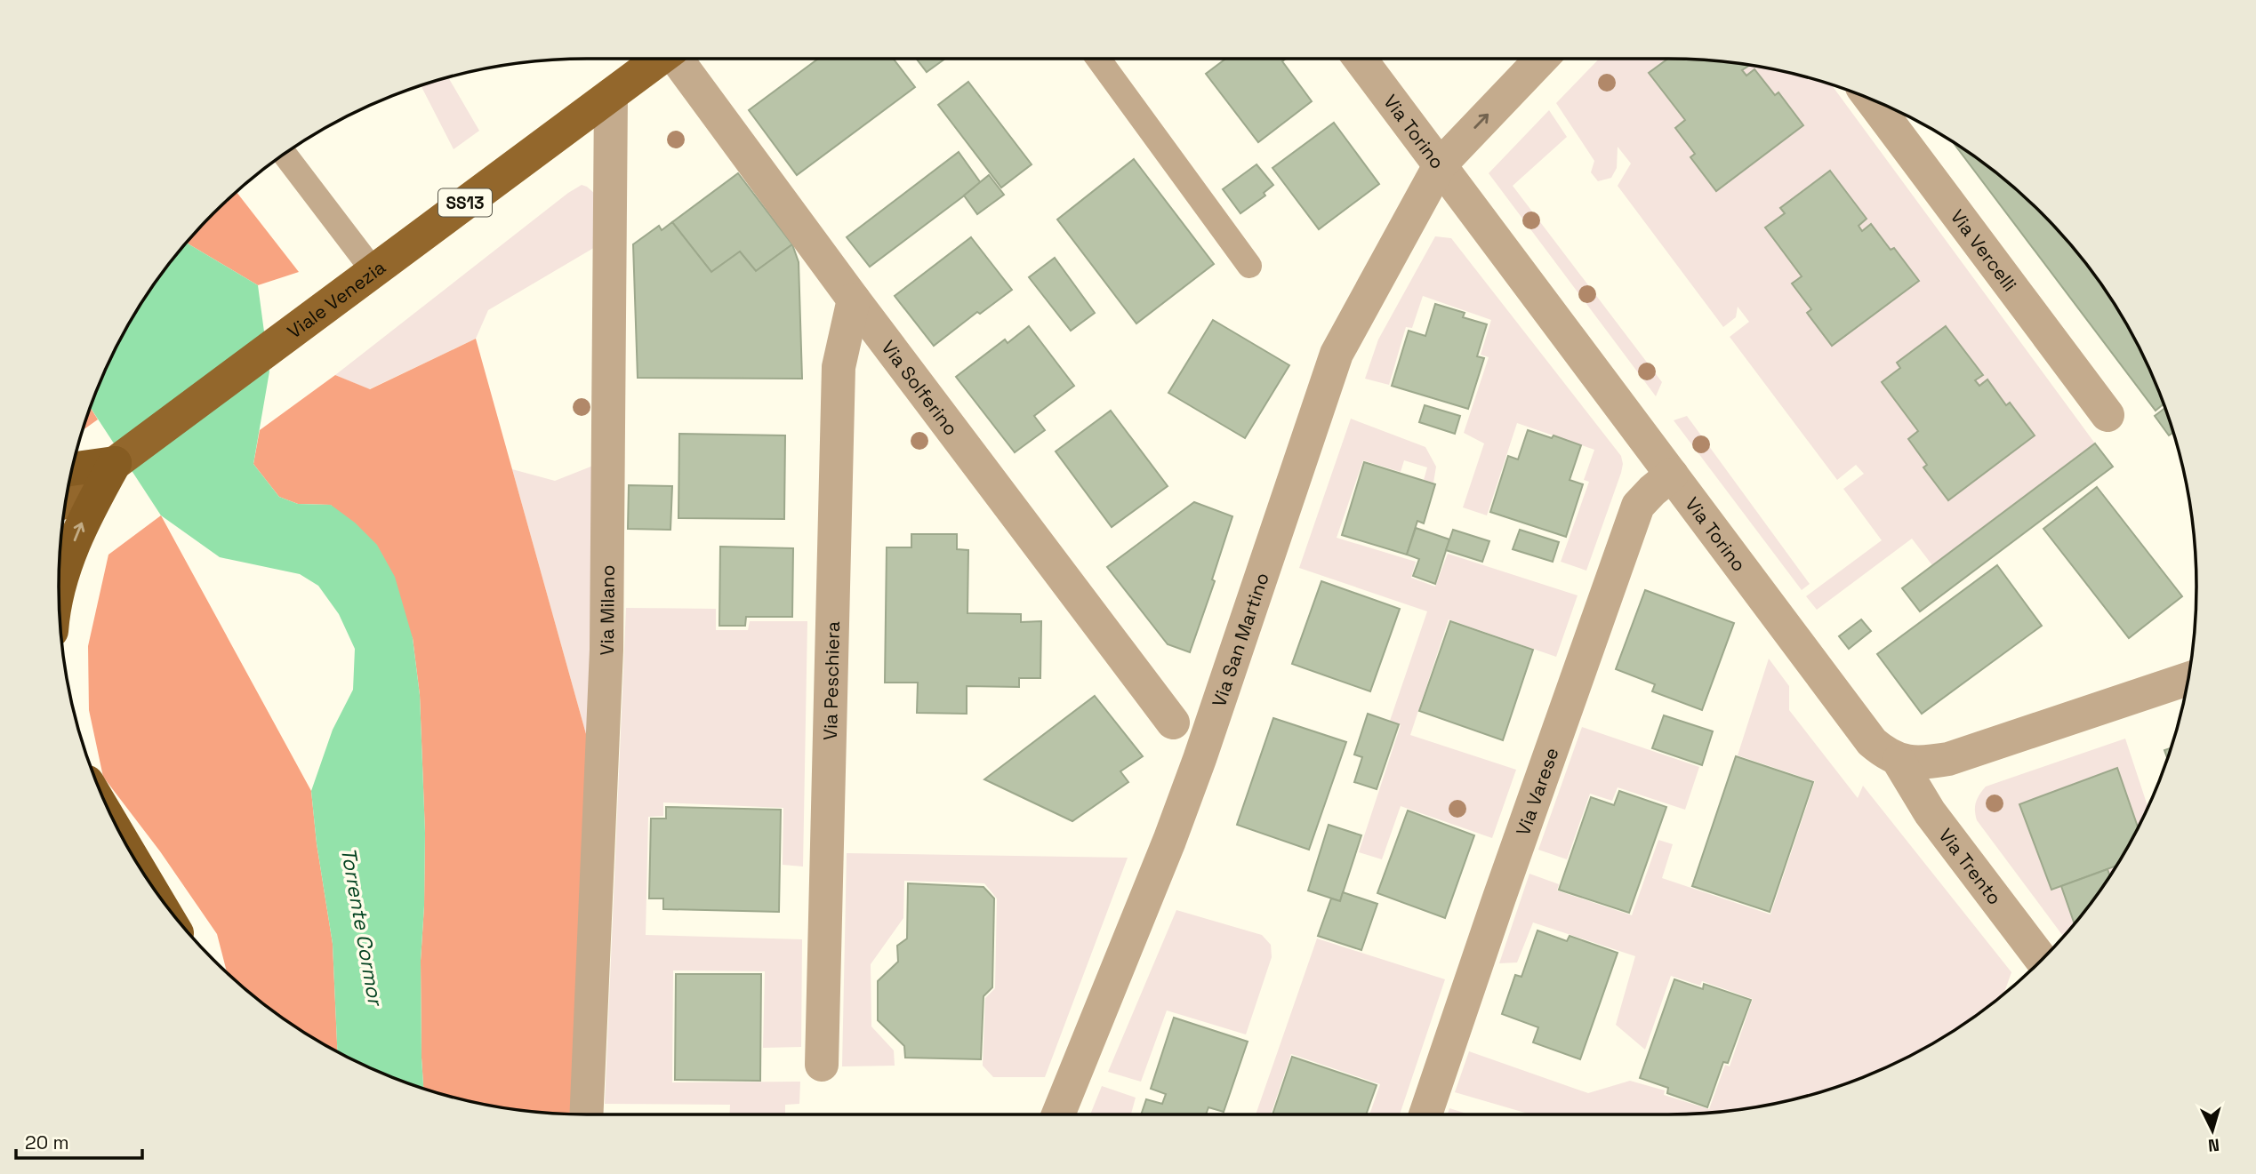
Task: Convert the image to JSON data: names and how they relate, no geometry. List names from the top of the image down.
{
  "streets": {
    "highway": ["SS13"],
    "main road": ["Viale Venezia"],
    "street": [
      "Via Torino",
      "Via Vercelli",
      "Via Solferino",
      "Via Milano",
      "Via San Martino",
      "Via Peschiera",
      "Via Varese",
      "Via Trento"
    ]
  },
  "crossings": [
    ["Via Torino", "Via San Martino"],
    ["Via Torino", "Via Varese"],
    ["Via Torino", "Via Trento"],
    ["SS13", "Viale Venezia"],
    ["SS13", "Via Milano"],
    ["Viale Venezia", "Via Milano"],
    ["Via Solferino", "Via Peschiera"]
  ],
  "water": ["Torrente Cormor"],
  "scale_bar": "20 m",
  "north": "bottom"
}
